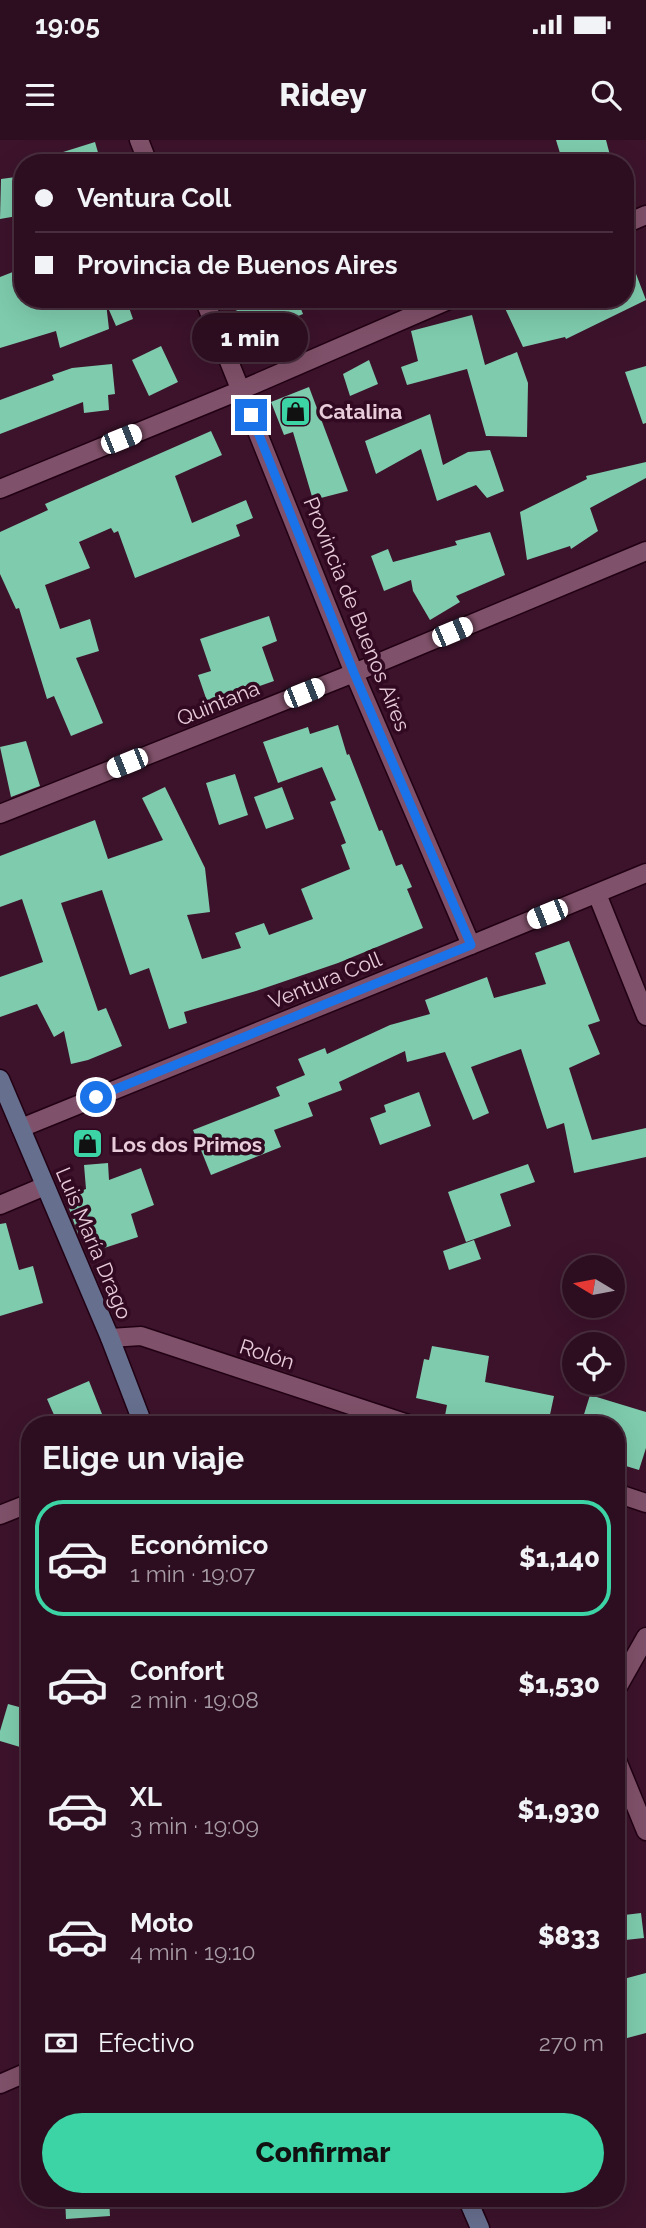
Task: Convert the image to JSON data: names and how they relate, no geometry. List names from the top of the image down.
{
  "streets": {
    "main road": ["Luis María Drago"],
    "street": [
      "Provincia de Buenos Aires",
      "Quintana",
      "Ventura Coll",
      "Rolón"
    ]
  },
  "crossings": [
    ["Provincia de Buenos Aires", "Quintana"],
    ["Provincia de Buenos Aires", "Ventura Coll"],
    ["Ventura Coll", "Luis María Drago"],
    ["Luis María Drago", "Rolón"]
  ],
  "places": {
    "shop": ["Catalina", "Los dos Primos"]
  },
  "north": "left",
  "page": {
    "status": "19:05",
    "header": "Ridey",
    "banner": ["Ventura Coll", "Provincia de Buenos Aires"],
    "bubble": "1 min",
    "heading": "Elige un viaje",
    "list": [
      {
        "name": "Económico",
        "note": "1 min · 19:07",
        "value": "$1,140"
      },
      {
        "name": "Confort",
        "note": "2 min · 19:08",
        "value": "$1,530"
      },
      {
        "name": "XL",
        "note": "3 min · 19:09",
        "value": "$1,930"
      },
      {
        "name": "Moto",
        "note": "4 min · 19:10",
        "value": "$833"
      }
    ],
    "pay": ["Efectivo", "270 m"],
    "buttons": "Confirmar"
  }
}
